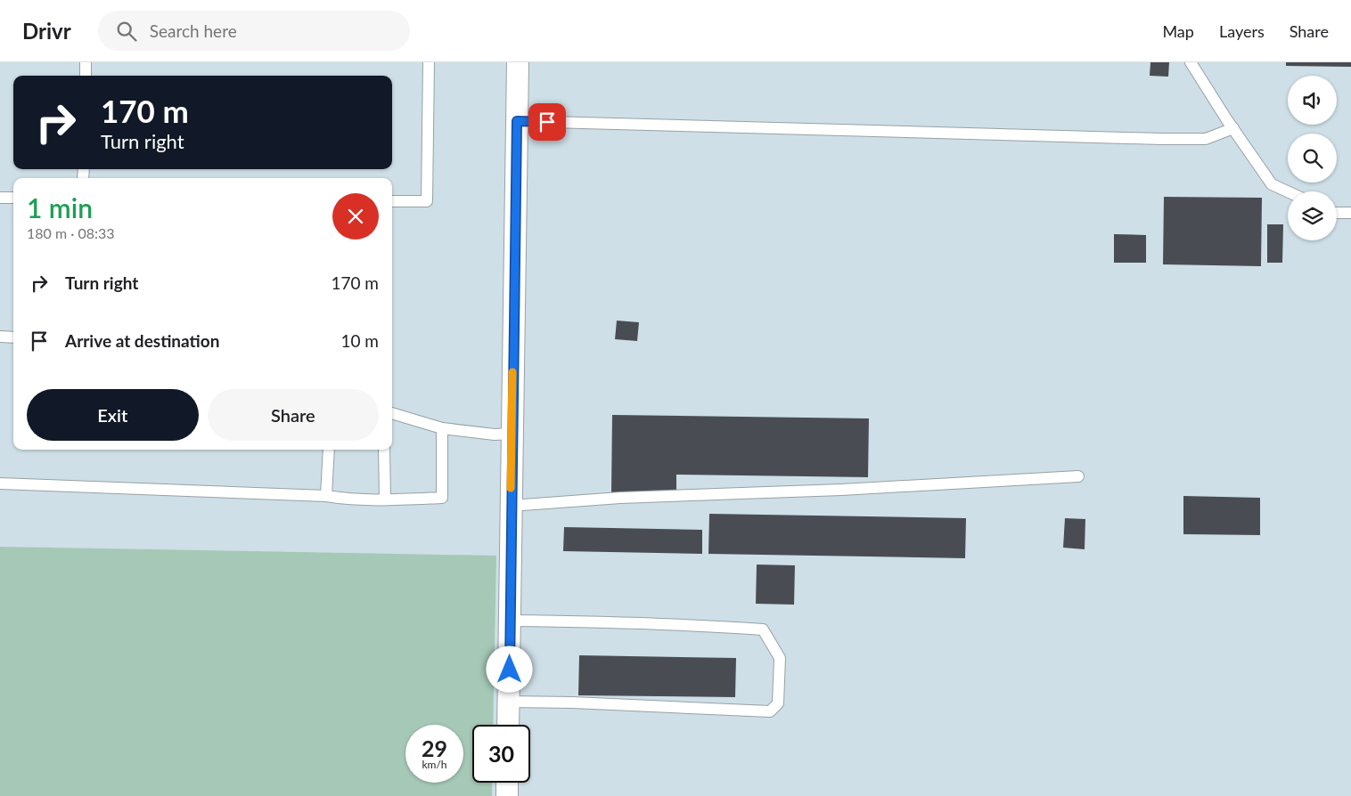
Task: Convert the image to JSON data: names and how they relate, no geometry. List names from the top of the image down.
{
  "page": {
    "header": "Drivr",
    "search": "Search here",
    "nav": ["Map", "Layers", "Share"],
    "turn": ["170 m", "Turn right"],
    "heading": ["1 min", "180 m · 08:33"],
    "list": [
      {
        "name": "Turn right",
        "value": "170 m"
      },
      {
        "name": "Arrive at destination",
        "value": "10 m"
      }
    ],
    "buttons": ["Exit", "Share"],
    "speed": "29 km/h",
    "limit": "30"
  }
}
